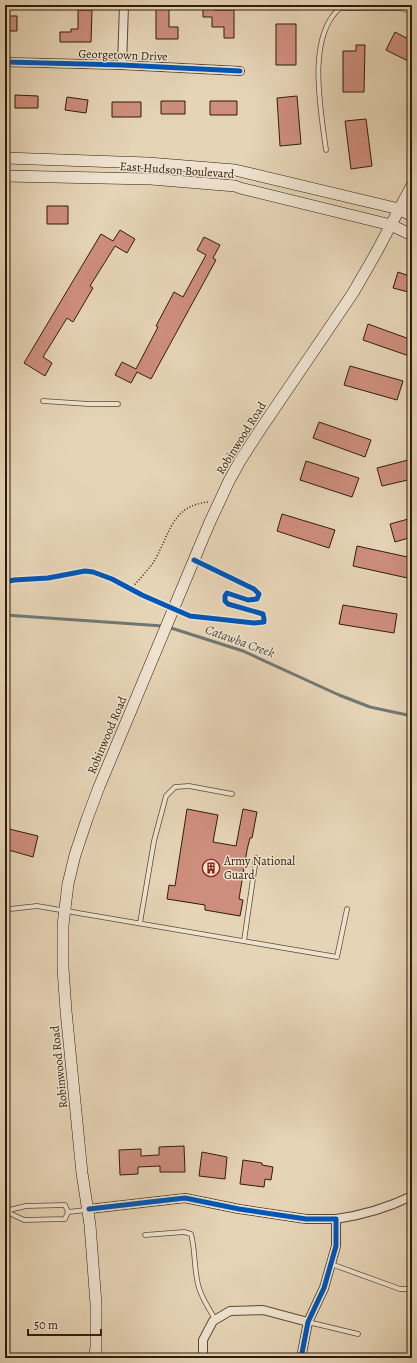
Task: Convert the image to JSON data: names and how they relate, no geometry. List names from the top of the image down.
{
  "streets": {
    "main road": ["East Hudson Boulevard", "Robinwood Road"],
    "street": ["Georgetown Drive"]
  },
  "crossings": [
    ["East Hudson Boulevard", "Robinwood Road"]
  ],
  "water": ["Catawba Creek"],
  "places": {
    "building": ["Army National Guard"]
  },
  "scale_bar": "50 m"
}
